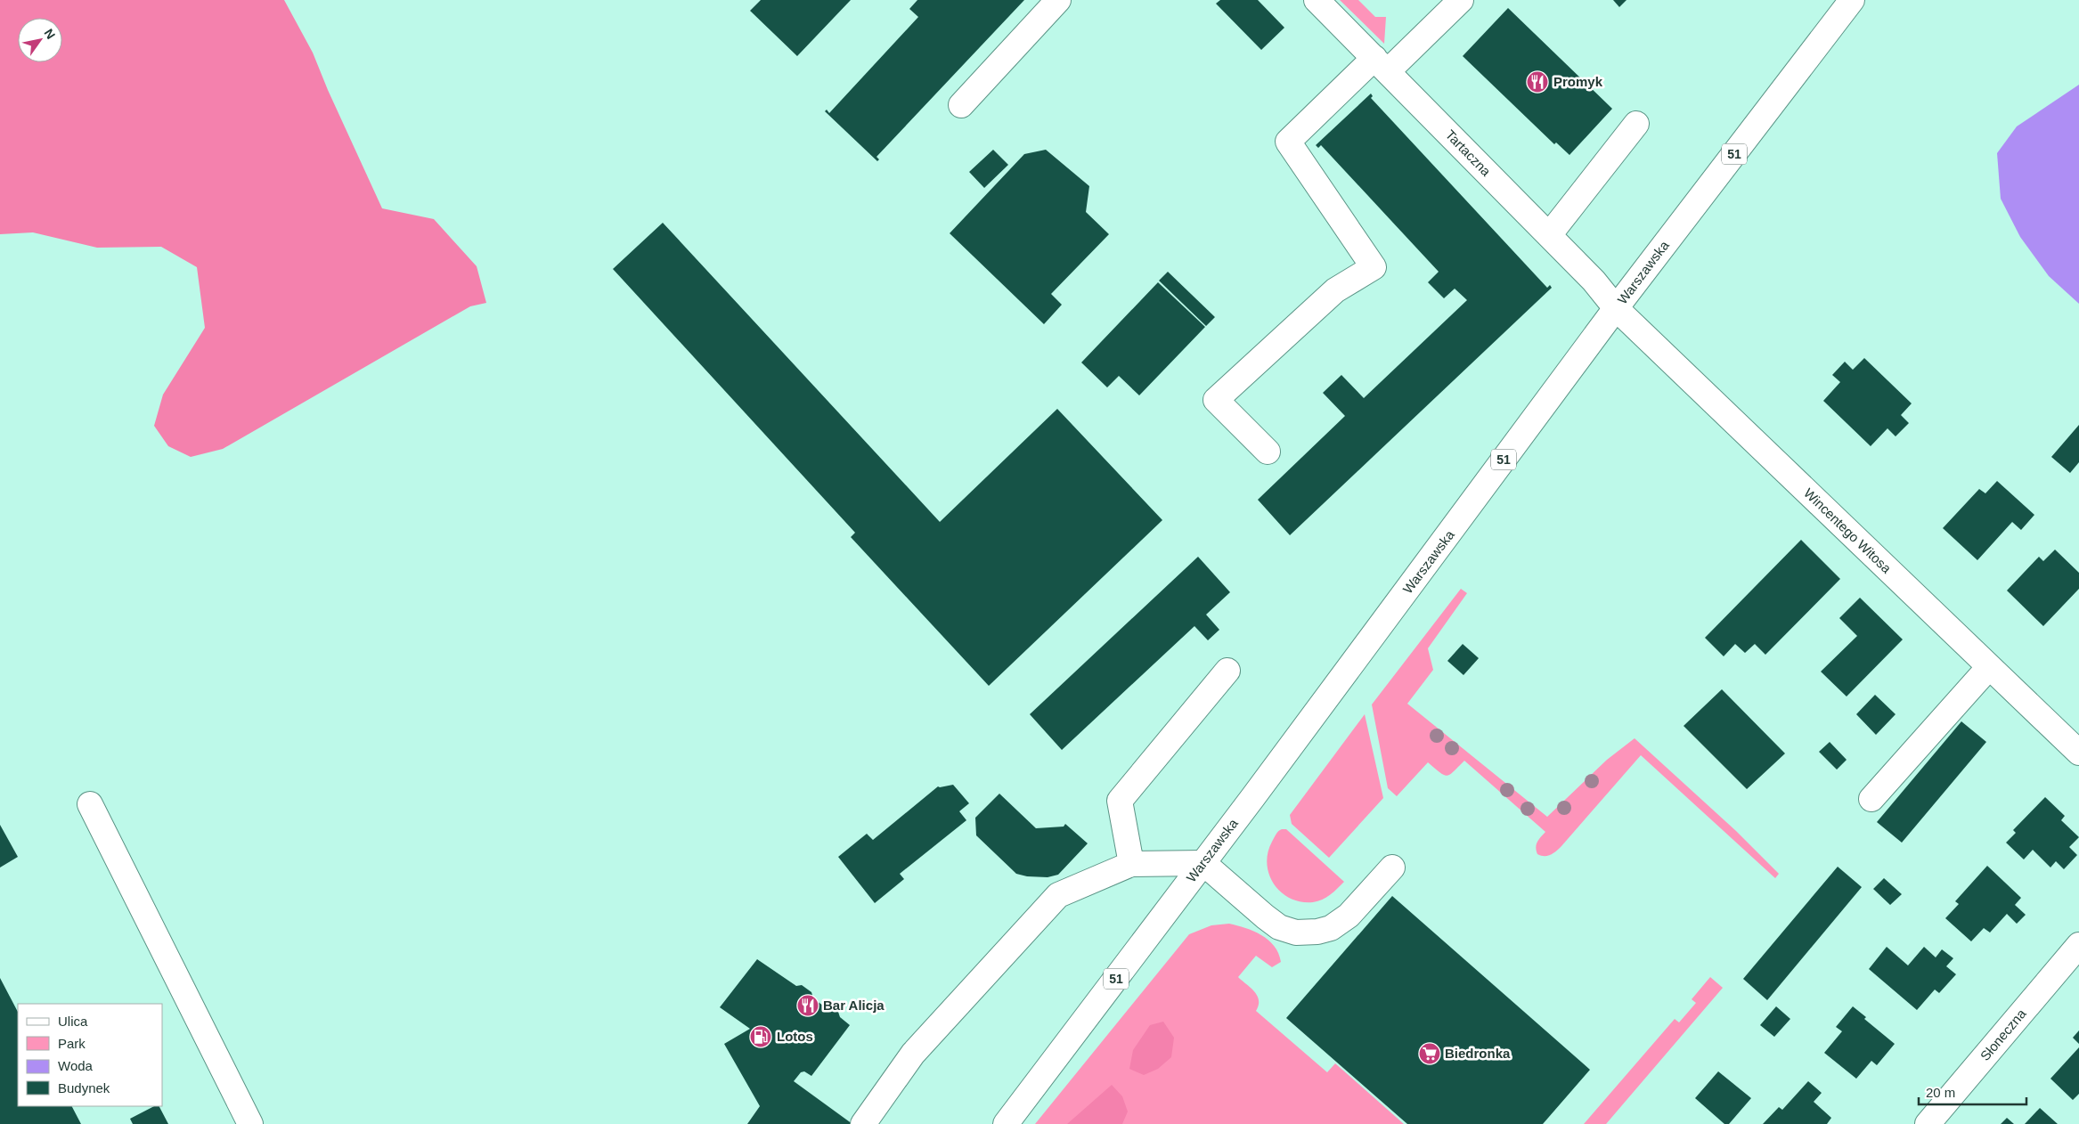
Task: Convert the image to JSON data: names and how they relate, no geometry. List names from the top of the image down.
{
  "streets": {
    "main road": [
      "Tartaczna",
      "51",
      "Warszawska",
      "Wincentego Witosa",
      "Słoneczna"
    ]
  },
  "crossings": [
    ["Tartaczna", "Warszawska"],
    ["Tartaczna", "Wincentego Witosa"],
    ["Warszawska", "Wincentego Witosa"]
  ],
  "places": {
    "restaurant": ["Promyk", "Bar Alicja"],
    "fuel station": ["Lotos"],
    "supermarket": ["Biedronka"]
  },
  "legend": [
    "Ulica",
    "Park",
    "Woda",
    "Budynek"
  ],
  "scale_bar": "20 m",
  "north": "top right"
}
